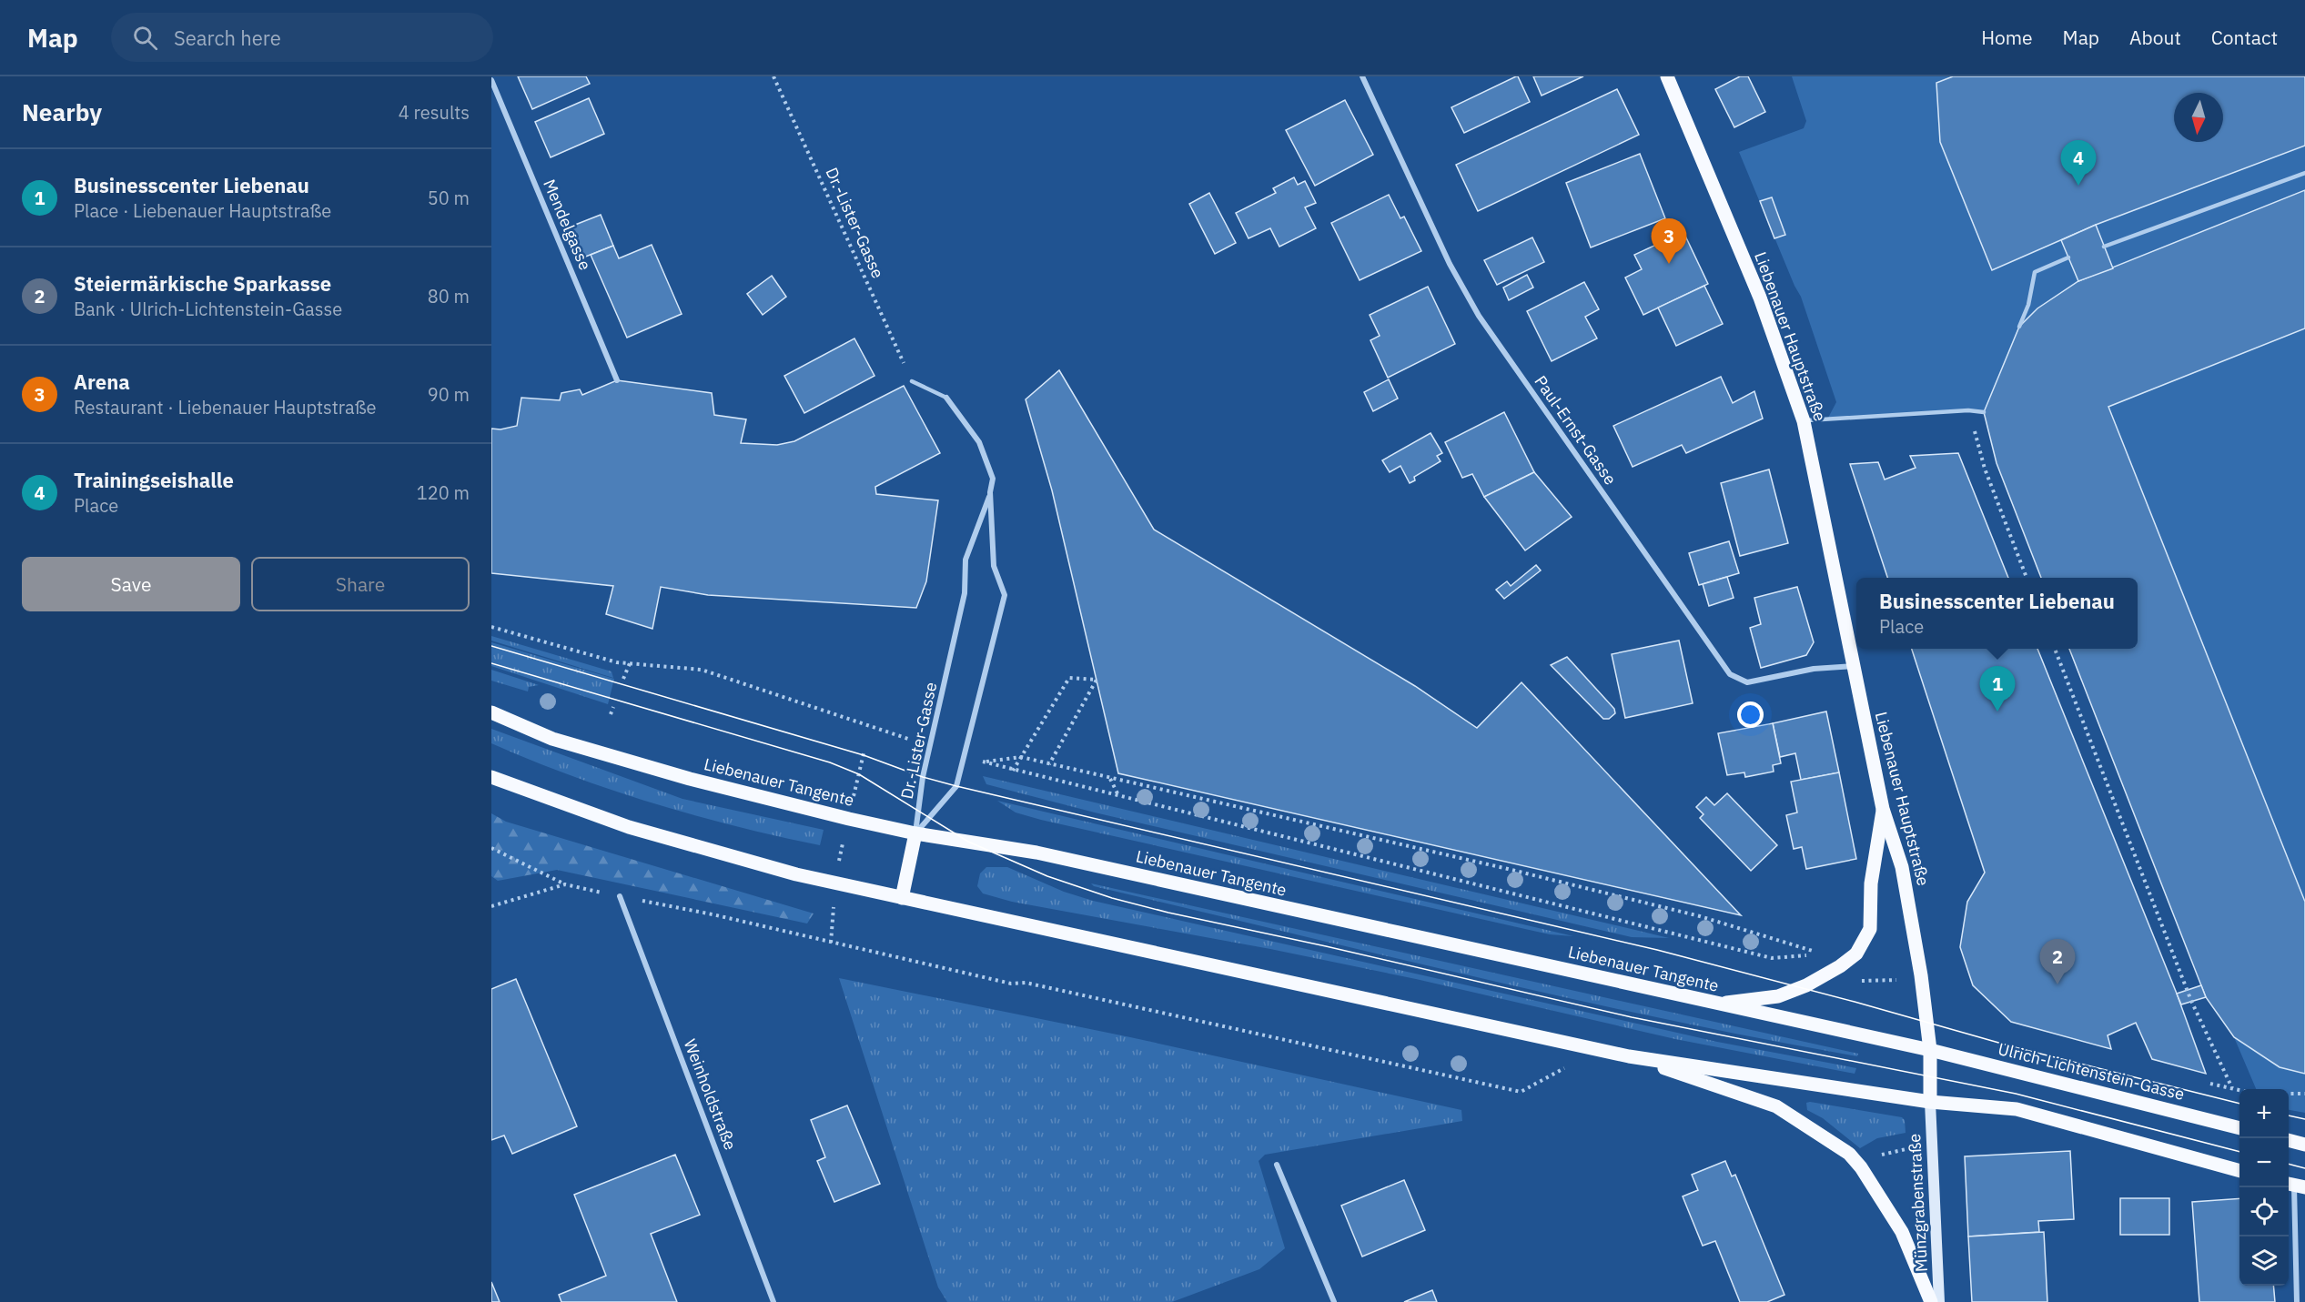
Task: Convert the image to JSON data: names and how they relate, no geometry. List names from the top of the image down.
{
  "streets": {
    "main road": [
      "Liebenauer Hauptstraße",
      "Liebenauer Tangente",
      "Ulrich-Lichtenstein-Gasse",
      "Münzgrabenstraße"
    ],
    "street": [
      "Dr.-Lister-Gasse",
      "Mendelgasse",
      "Paul-Ernst-Gasse",
      "Weinholdstraße"
    ]
  },
  "crossings": [
    ["Dr.-Lister-Gasse", "Liebenauer Tangente"],
    ["Liebenauer Hauptstraße", "Paul-Ernst-Gasse"],
    ["Liebenauer Hauptstraße", "Liebenauer Tangente"],
    ["Liebenauer Hauptstraße", "Ulrich-Lichtenstein-Gasse"],
    ["Liebenauer Hauptstraße", "Münzgrabenstraße"],
    ["Liebenauer Tangente", "Ulrich-Lichtenstein-Gasse"]
  ],
  "north": "bottom",
  "page": {
    "header": "Map",
    "search": "Search here",
    "nav": [
      "Home",
      "Map",
      "About",
      "Contact"
    ],
    "heading": ["Nearby", "4 results"],
    "pins": [
      "4",
      "3",
      "1",
      "2"
    ],
    "list": [
      {
        "mark": "1",
        "name": "Businesscenter Liebenau",
        "note": "Place · Liebenauer Hauptstraße",
        "value": "50 m"
      },
      {
        "mark": "2",
        "name": "Steiermärkische Sparkasse",
        "note": "Bank · Ulrich-Lichtenstein-Gasse",
        "value": "80 m"
      },
      {
        "mark": "3",
        "name": "Arena",
        "note": "Restaurant · Liebenauer Hauptstraße",
        "value": "90 m"
      },
      {
        "mark": "4",
        "name": "Trainingseishalle",
        "note": "Place",
        "value": "120 m"
      }
    ],
    "buttons": ["Save", "Share"],
    "popup": ["Businesscenter Liebenau", "Place"],
    "map_buttons": ["+", "−"]
  }
}
